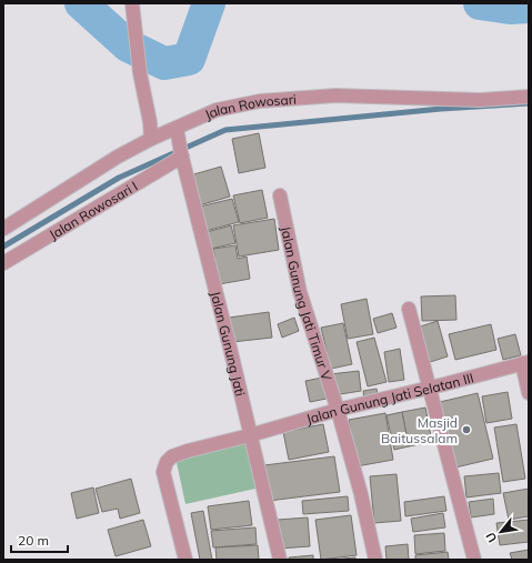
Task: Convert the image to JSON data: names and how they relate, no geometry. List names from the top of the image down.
{
  "streets": {
    "street": [
      "Jalan Rowosari",
      "Jalan Rowosari I",
      "Jalan Gunung Jati Timur V",
      "Jalan Gunung Jati",
      "Jalan Gunung Jati Selatan III"
    ]
  },
  "crossings": [
    ["Jalan Rowosari", "Jalan Gunung Jati"],
    ["Jalan Rowosari I", "Jalan Gunung Jati"],
    ["Jalan Gunung Jati Timur V", "Jalan Gunung Jati Selatan III"],
    ["Jalan Gunung Jati", "Jalan Gunung Jati Selatan III"]
  ],
  "places": ["Masjid Baitussalam"],
  "scale_bar": "20 m",
  "north": "bottom left"
}
